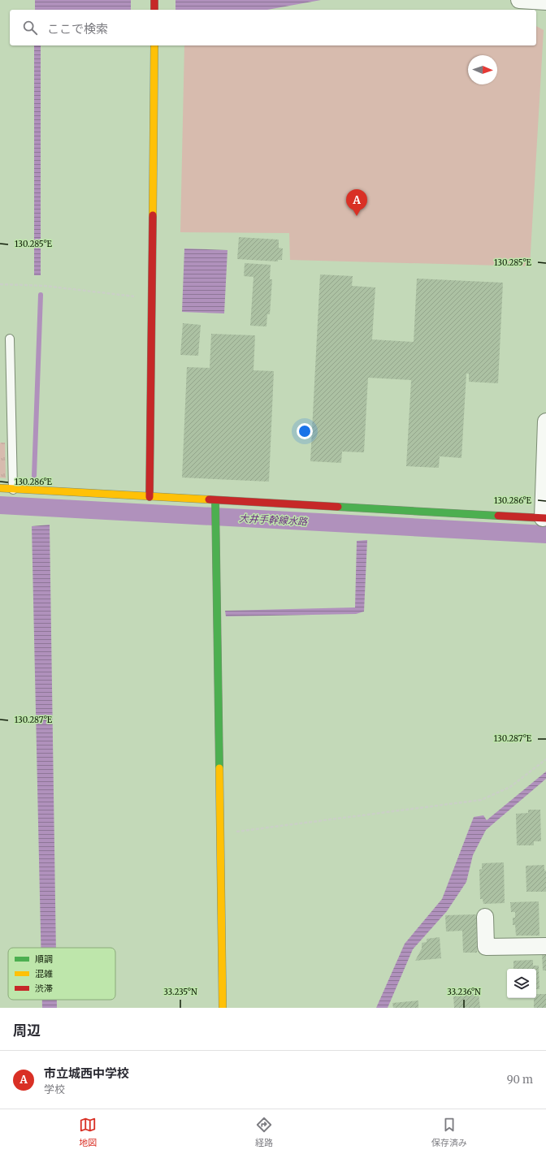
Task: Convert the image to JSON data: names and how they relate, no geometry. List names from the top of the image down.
{
  "water": ["大井手幹線水路"],
  "legend": ["順調", "混雑", "渋滞"],
  "north": "right",
  "page": {
    "search": "ここで検索",
    "pins": "A",
    "heading": "周辺",
    "list": [
      {
        "mark": "A",
        "name": "市立城西中学校",
        "note": "学校",
        "value": "90 m"
      }
    ],
    "nav": ["地図", "経路", "保存済み"]
  },
  "coordinates": [
    "130.285°E",
    "130.286°E",
    "130.287°E",
    "33.235°N",
    "33.236°N"
  ]
}
